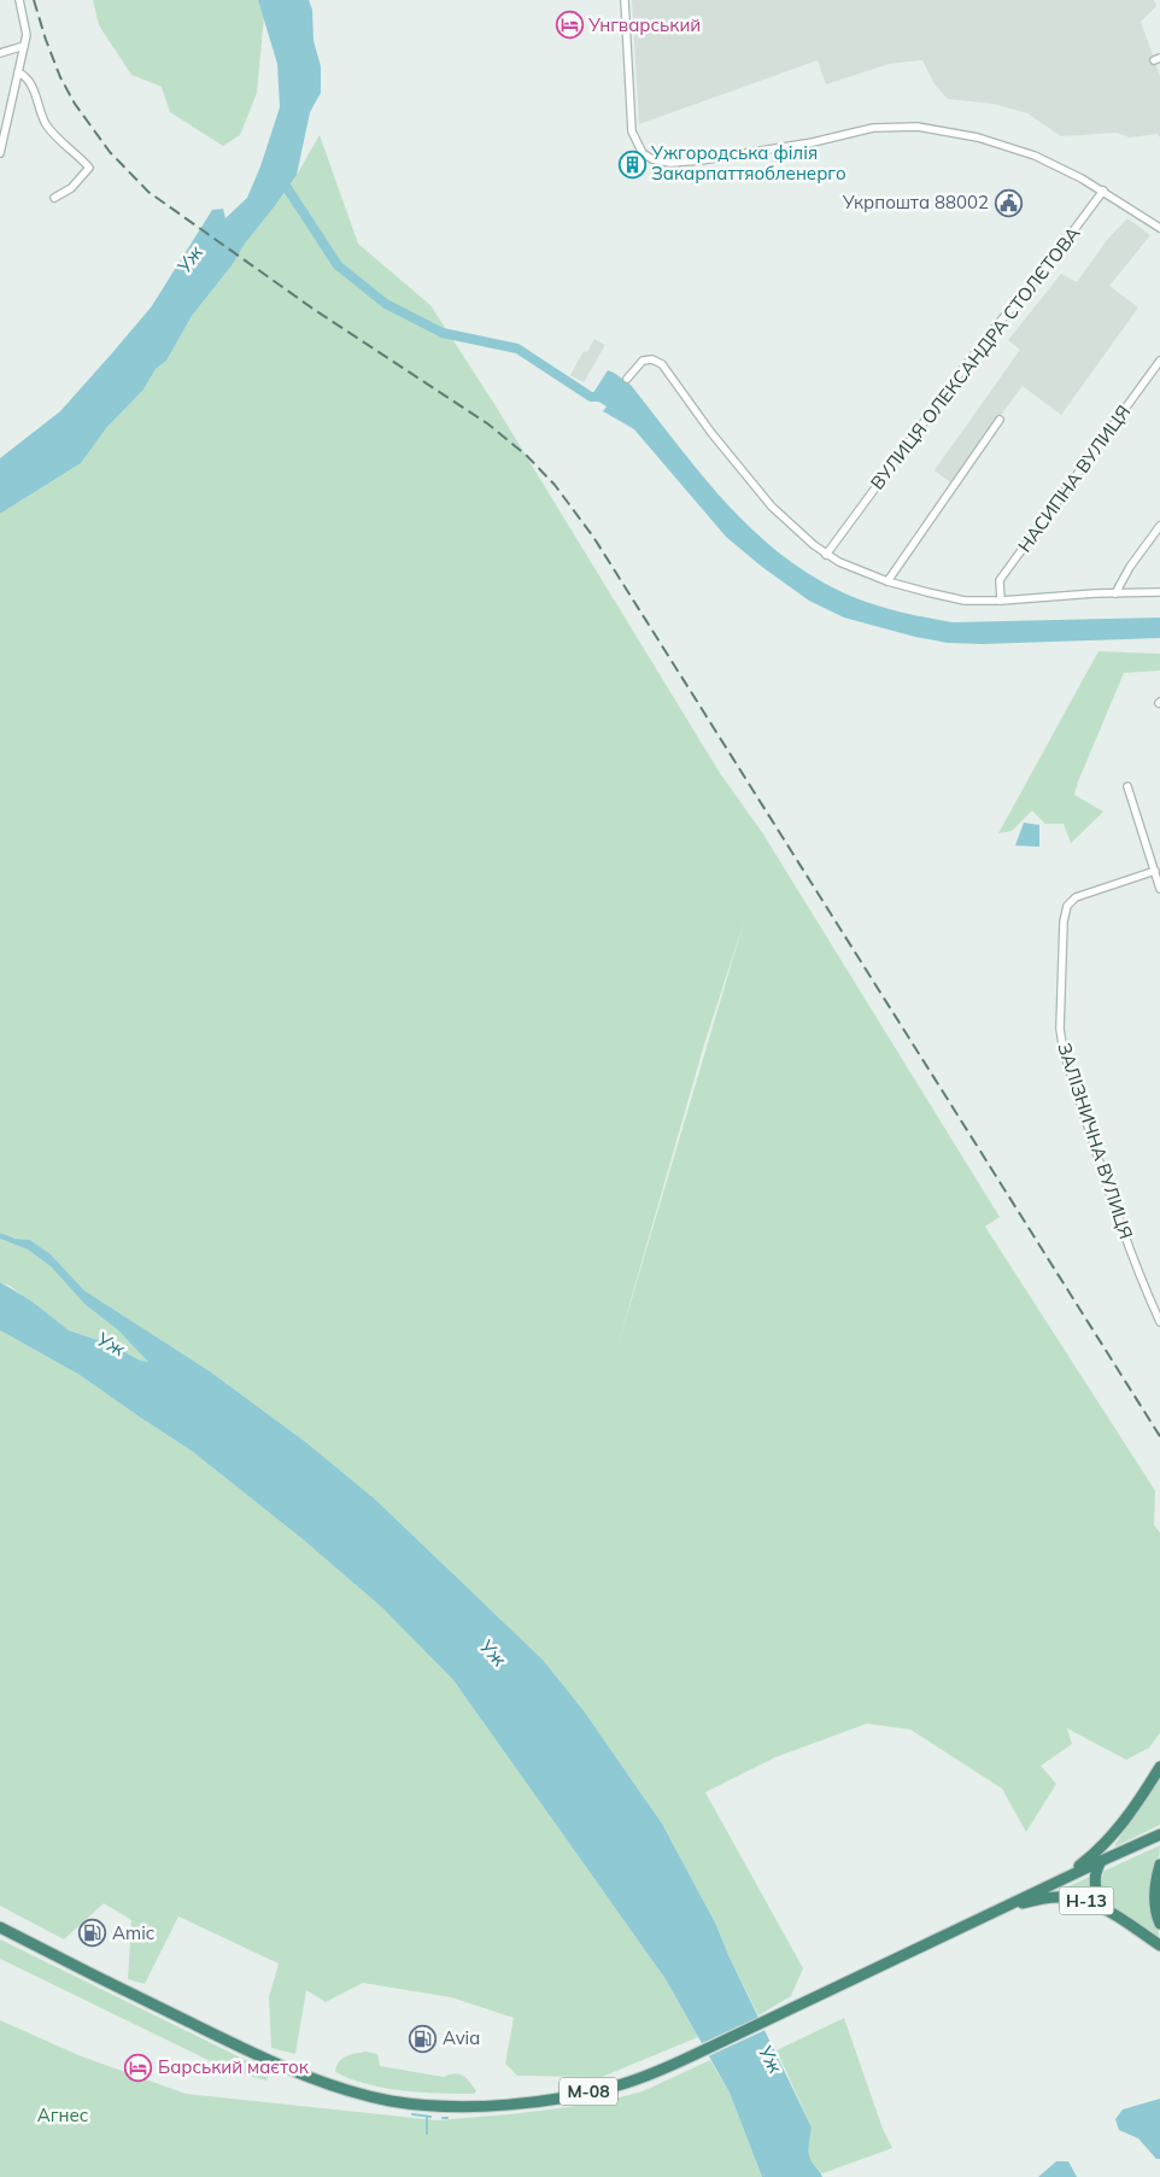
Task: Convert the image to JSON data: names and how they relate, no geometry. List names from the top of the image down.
{
  "streets": {
    "highway": ["Н-13", "М-08"],
    "street": ["ВУЛИЦЯ ОЛЕКСАНДРА СТОЛЄТОВА", "НАСИПНА ВУЛИЦЯ", "ЗАЛІЗНИЧНА ВУЛИЦЯ"]
  },
  "crossings": [
    ["Н-13", "М-08"]
  ],
  "water": ["Уж"],
  "parks": ["Агнес"],
  "places": {
    "hotel": ["Унгварський", "Барський маєток"],
    "building": ["Ужгородська філія Закарпаттяобленерго"],
    "public building": ["Укрпошта 88002"],
    "fuel station": ["Amic", "Avia"]
  }
}
